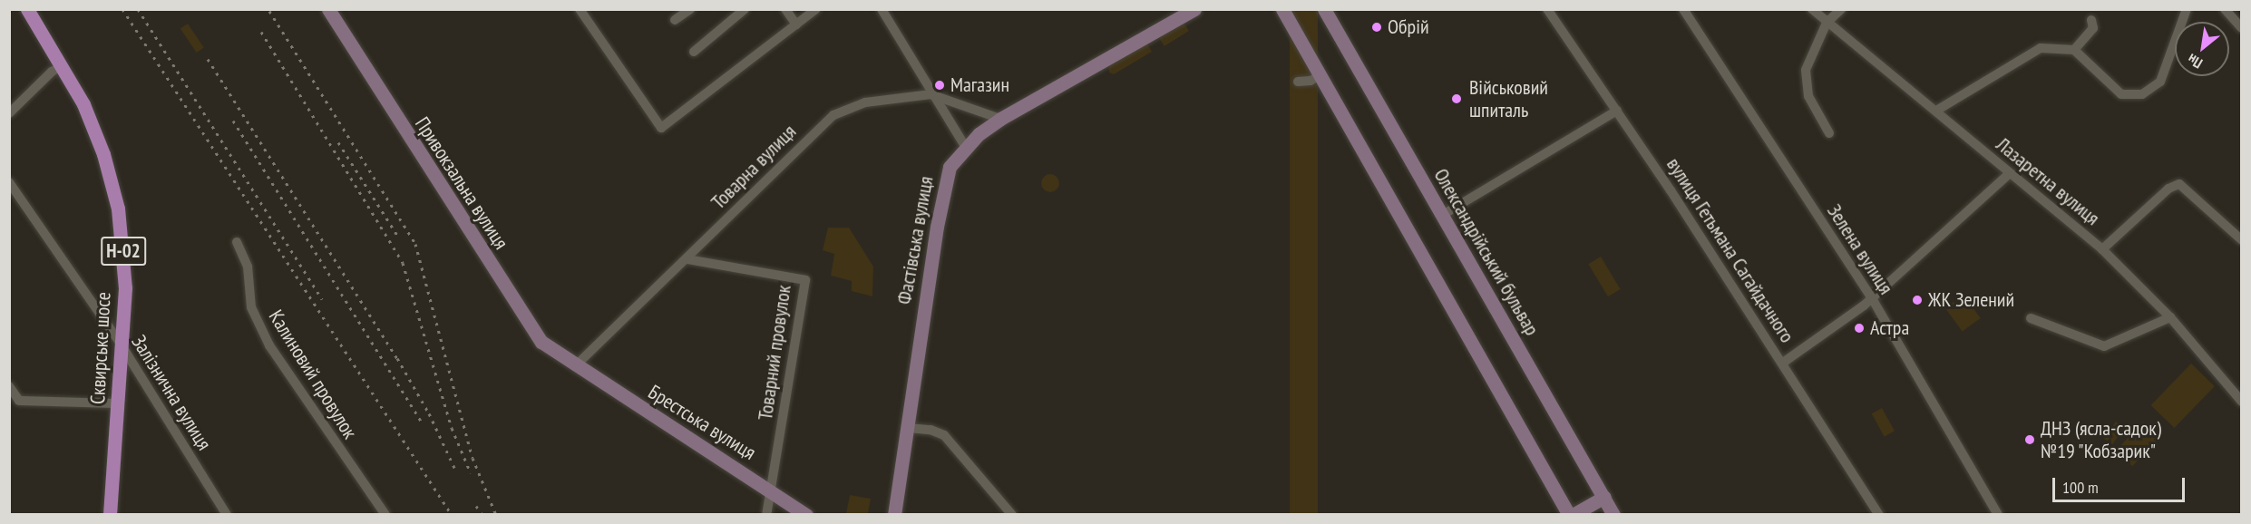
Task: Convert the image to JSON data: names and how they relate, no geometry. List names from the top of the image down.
{
  "streets": {
    "main road": ["Н-02", "Сквирське шосе"],
    "street": [
      "Товарна вулиця",
      "Лазаретна вулиця",
      "Привокзальна вулиця",
      "Фастівська вулиця",
      "Зелена вулиця",
      "вулиця Гетьмана Сагайдачного",
      "Олександрійський бульвар",
      "Товарний провулок",
      "Калиновий провулок",
      "Залізнична вулиця",
      "Брестська вулиця"
    ]
  },
  "crossings": [
    ["Товарна вулиця", "Привокзальна вулиця"],
    ["Товарна вулиця", "Фастівська вулиця"],
    ["Товарна вулиця", "Товарний провулок"],
    ["Товарна вулиця", "Брестська вулиця"],
    ["Привокзальна вулиця", "Брестська вулиця"],
    ["Сквирське шосе", "Залізнична вулиця"],
    ["Товарний провулок", "Брестська вулиця"]
  ],
  "places": [
    "Обрій",
    "Магазин",
    "Військовий шпиталь",
    "ЖК Зелений",
    "Астра",
    "ДНЗ (ясла-садок) №19 \"Кобзарик\""
  ],
  "scale_bar": "100 m",
  "north": "bottom left"
}
